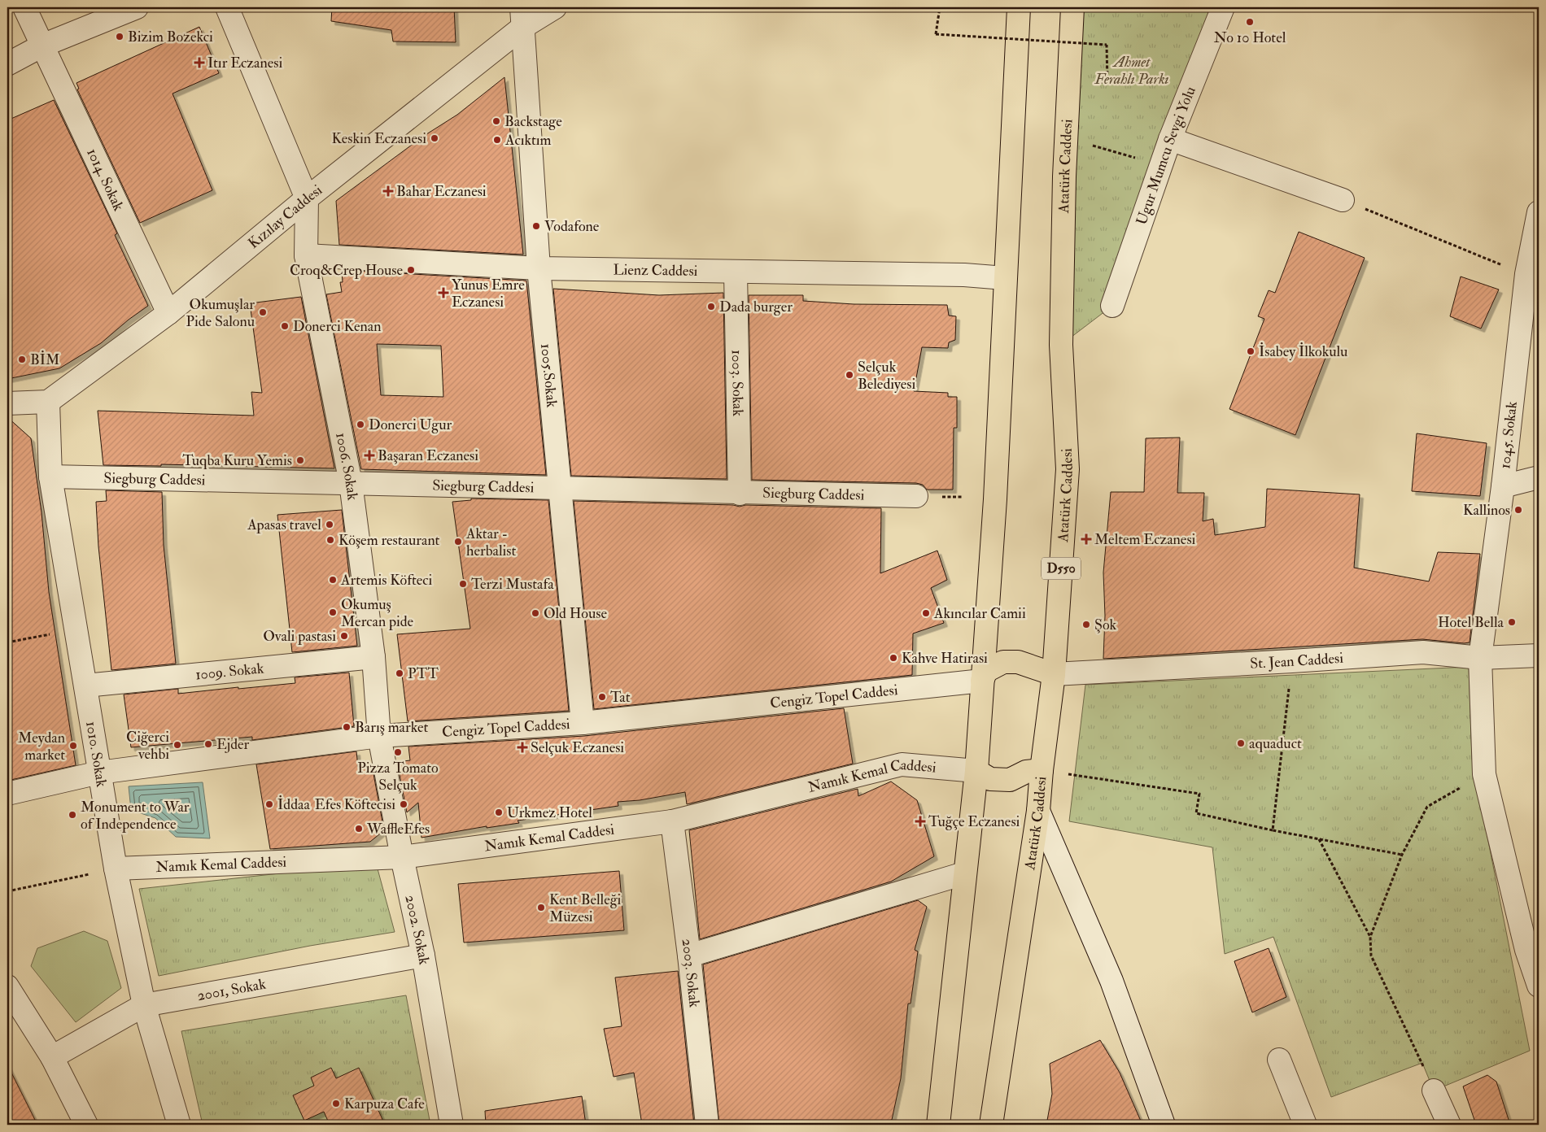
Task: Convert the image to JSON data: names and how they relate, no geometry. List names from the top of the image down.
{
  "streets": {
    "highway": ["Atatürk Caddesi", "D550"],
    "street": [
      "Ugur Mumcu Sevgi Yolu",
      "1014. Sokak",
      "Kızılay Caddesi",
      "Lienz Caddesi",
      "1005.Sokak",
      "1003. Sokak",
      "1045. Sokak",
      "1006. Sokak",
      "Siegburg Caddesi",
      "St. Jean Caddesi",
      "1009. Sokak",
      "Cengiz Topel Caddesi",
      "1010. Sokak",
      "Namık Kemal Caddesi",
      "2002. Sokak",
      "2003. Sokak",
      "2001, Sokak"
    ]
  },
  "crossings": [
    ["Atatürk Caddesi", "St. Jean Caddesi"],
    ["1014. Sokak", "Kızılay Caddesi"],
    ["Kızılay Caddesi", "1005.Sokak"],
    ["Kızılay Caddesi", "1006. Sokak"],
    ["Kızılay Caddesi", "1010. Sokak"],
    ["Lienz Caddesi", "1005.Sokak"],
    ["Lienz Caddesi", "1003. Sokak"],
    ["Lienz Caddesi", "1006. Sokak"],
    ["1005.Sokak", "Siegburg Caddesi"],
    ["1005.Sokak", "Cengiz Topel Caddesi"],
    ["1003. Sokak", "Siegburg Caddesi"],
    ["1045. Sokak", "St. Jean Caddesi"],
    ["1006. Sokak", "Siegburg Caddesi"],
    ["1006. Sokak", "1009. Sokak"],
    ["1006. Sokak", "Cengiz Topel Caddesi"],
    ["1006. Sokak", "2002. Sokak"],
    ["Siegburg Caddesi", "1010. Sokak"],
    ["1009. Sokak", "1010. Sokak"],
    ["Cengiz Topel Caddesi", "1010. Sokak"],
    ["Cengiz Topel Caddesi", "2002. Sokak"],
    ["1010. Sokak", "Namık Kemal Caddesi"],
    ["1010. Sokak", "2001, Sokak"],
    ["Namık Kemal Caddesi", "2002. Sokak"],
    ["Namık Kemal Caddesi", "2003. Sokak"],
    ["2002. Sokak", "2001, Sokak"]
  ],
  "parks": ["Ahmet Ferahlı Parkı"],
  "places": {
    "other": [
      "No 10 Hotel",
      "Bizim Bozekci",
      "Backstage",
      "Keskin Eczanesi",
      "Acıktım",
      "Vodafone",
      "Croq&Crep House",
      "Dada burger",
      "Okumuşlar Pide Salonu",
      "Donerci Kenan",
      "İsabey İlkokulu",
      "BİM",
      "Selçuk Belediyesi",
      "Donerci Ugur",
      "Tuqba Kuru Yemis",
      "Kallinos",
      "Apasas travel",
      "Köşem restaurant",
      "Aktar - herbalist",
      "Artemis Köfteci",
      "Terzi Mustafa",
      "Okumuş Mercan pide",
      "Old House",
      "Akıncılar Camii",
      "Hotel Bella",
      "Şok",
      "Ovali pastasi",
      "Kahve Hatirasi",
      "PTT",
      "Tat",
      "Barış market",
      "aquaduct",
      "Ejder",
      "Ciğerci vehbi",
      "Meydan market",
      "Pizza Tomato Selçuk",
      "İddaa",
      "Efes Köftecisi",
      "Urkmez Hotel",
      "Monument to War of Independence",
      "WaffleEfes",
      "Kent Belleği Müzesi",
      "Karpuza Cafe"
    ],
    "health": [
      "Itır Eczanesi",
      "Bahar Eczanesi",
      "Yunus Emre Eczanesi",
      "Başaran Eczanesi",
      "Meltem Eczanesi",
      "Selçuk Eczanesi",
      "Tuğçe Eczanesi"
    ]
  }
}
